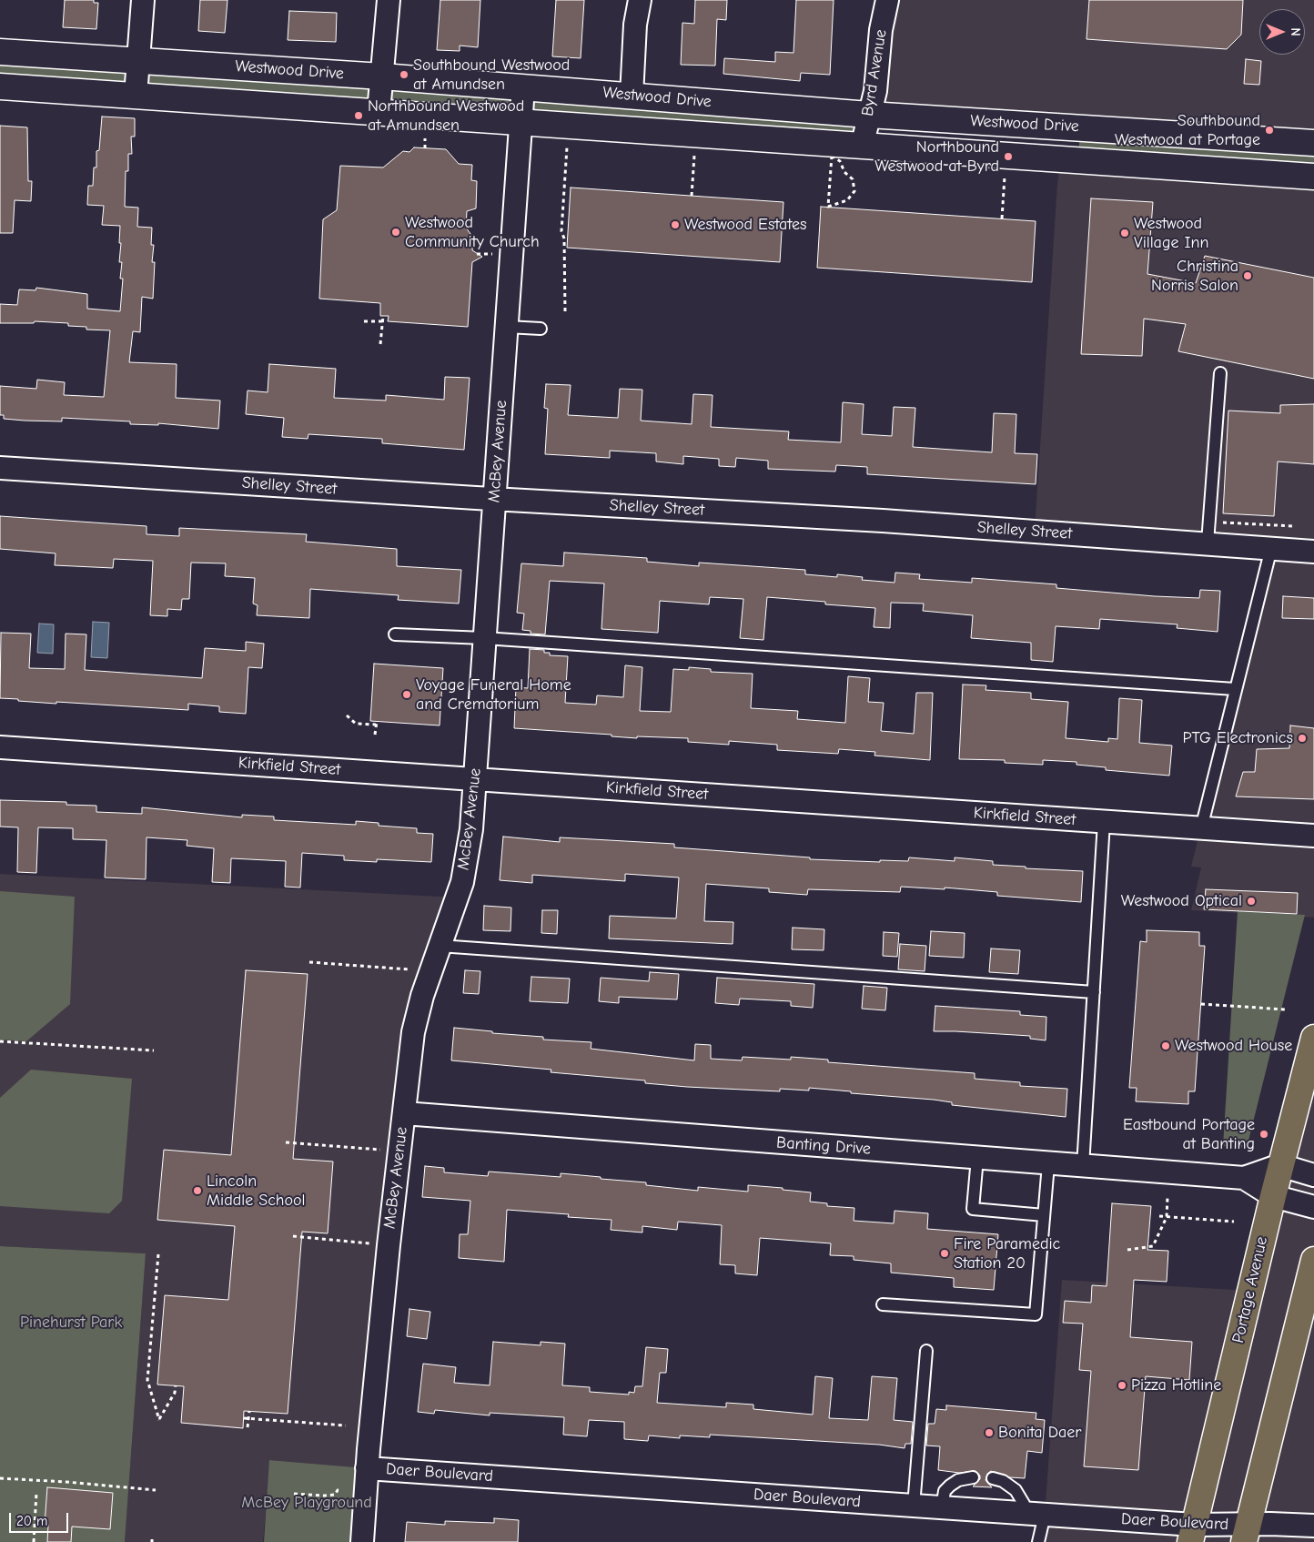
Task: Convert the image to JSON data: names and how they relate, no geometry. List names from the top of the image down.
{
  "streets": {
    "highway": ["Portage Avenue"],
    "street": [
      "Westwood Drive",
      "Byrd Avenue",
      "McBey Avenue",
      "Shelley Street",
      "Kirkfield Street",
      "Banting Drive",
      "Daer Boulevard"
    ]
  },
  "crossings": [
    ["Westwood Drive", "Byrd Avenue"],
    ["Westwood Drive", "McBey Avenue"],
    ["McBey Avenue", "Shelley Street"],
    ["McBey Avenue", "Kirkfield Street"],
    ["McBey Avenue", "Banting Drive"],
    ["McBey Avenue", "Daer Boulevard"],
    ["Banting Drive", "Portage Avenue"],
    ["Portage Avenue", "Daer Boulevard"]
  ],
  "parks": ["Pinehurst Park", "McBey Playground"],
  "places": [
    "Southbound Westwood at Amundsen",
    "Northbound Westwood at Amundsen",
    "Southbound Westwood at Portage",
    "Northbound Westwood at Byrd",
    "Westwood Estates",
    "Westwood Community Church",
    "Westwood Village Inn",
    "Christina Norris Salon",
    "Voyage Funeral Home and Crematorium",
    "PTG Electronics",
    "Westwood Optical",
    "Westwood House",
    "Eastbound Portage at Banting",
    "Lincoln Middle School",
    "Fire Paramedic Station 20",
    "Pizza Hotline",
    "Bonita Daer"
  ],
  "scale_bar": "20 m",
  "north": "right"
}
